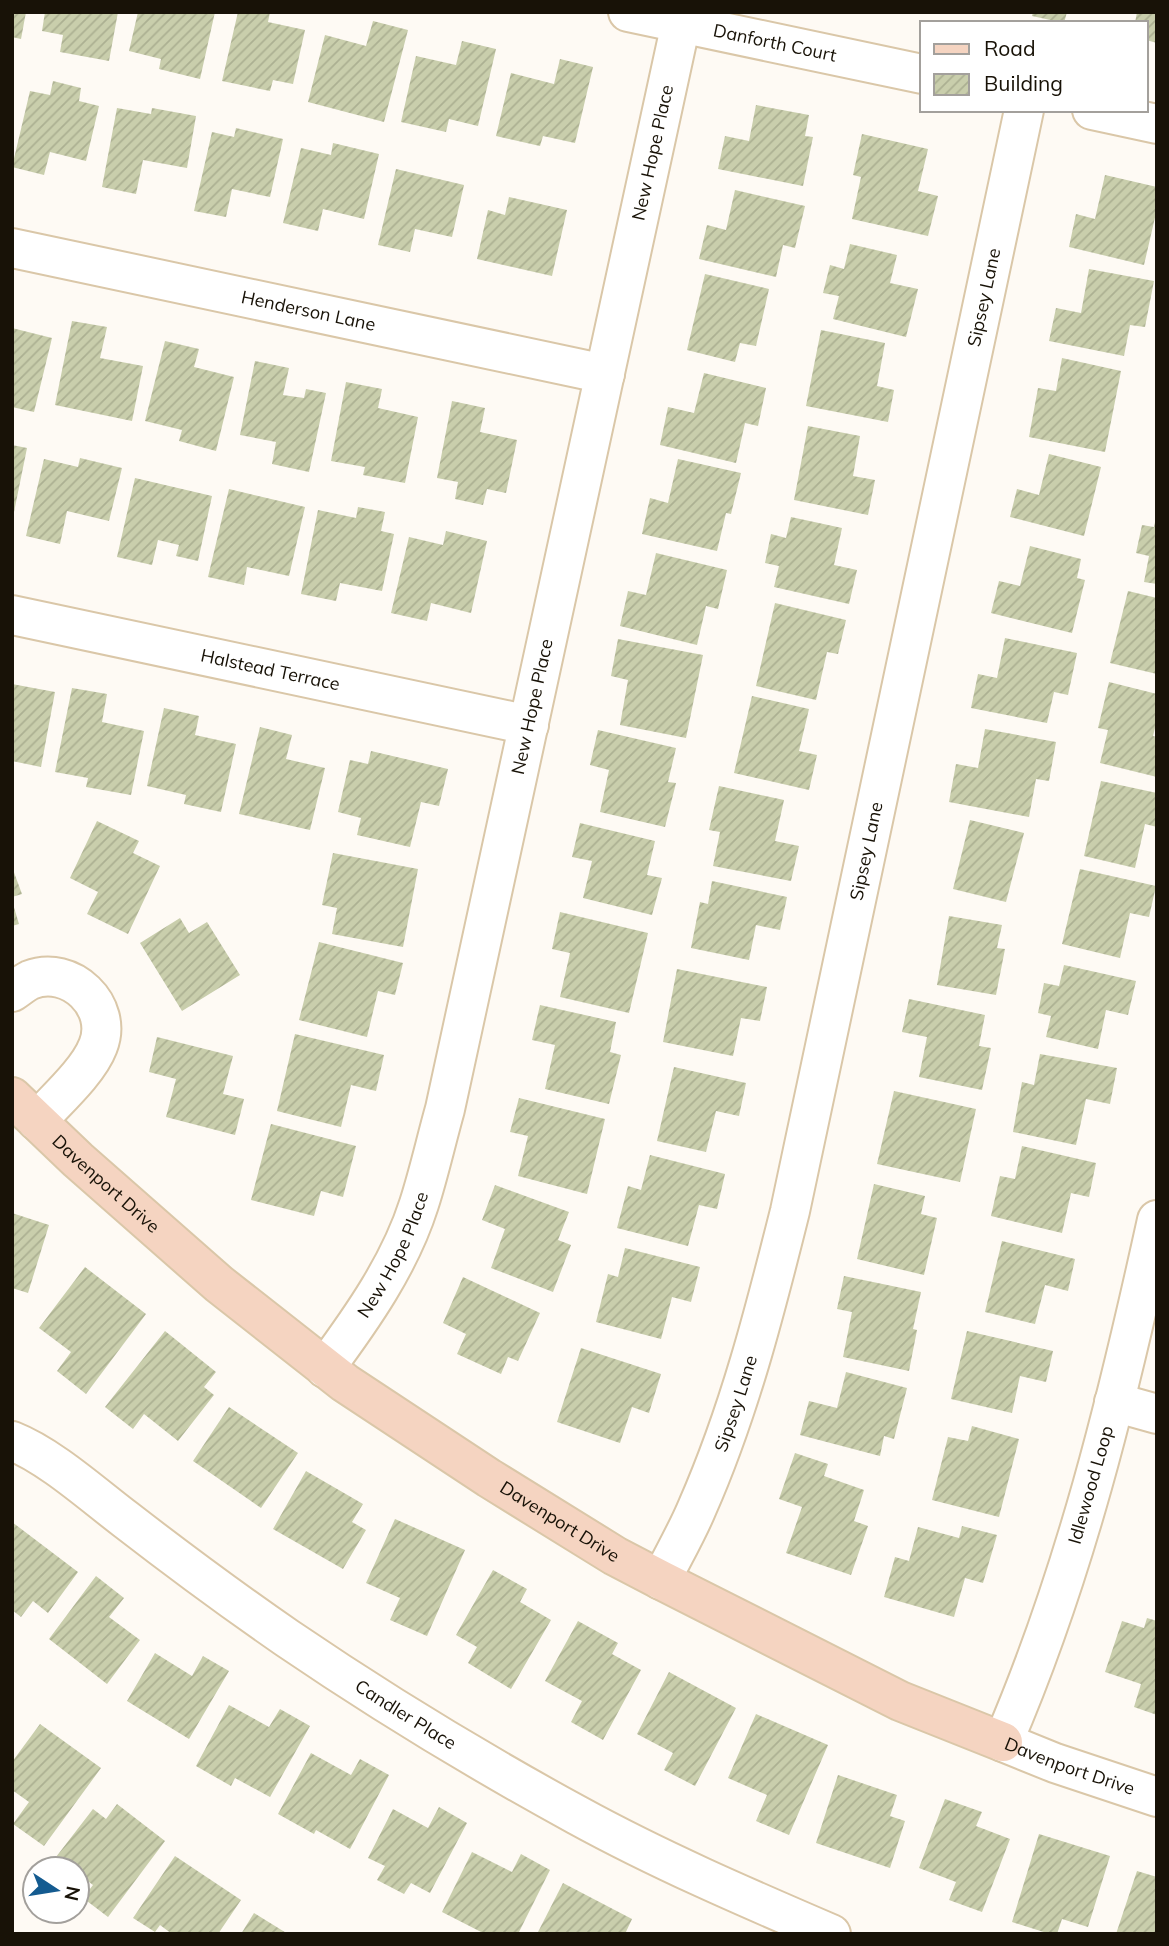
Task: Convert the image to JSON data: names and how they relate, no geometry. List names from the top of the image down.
{
  "streets": {
    "street": [
      "Danforth Court",
      "New Hope Place",
      "Sipsey Lane",
      "Henderson Lane",
      "Halstead Terrace",
      "Davenport Drive",
      "Idlewood Loop",
      "Candler Place"
    ]
  },
  "crossings": [
    ["Danforth Court", "New Hope Place"],
    ["New Hope Place", "Henderson Lane"],
    ["New Hope Place", "Halstead Terrace"],
    ["New Hope Place", "Davenport Drive"],
    ["Sipsey Lane", "Davenport Drive"],
    ["Davenport Drive", "Idlewood Loop"]
  ],
  "legend": ["Road", "Building"],
  "north": "right"
}
